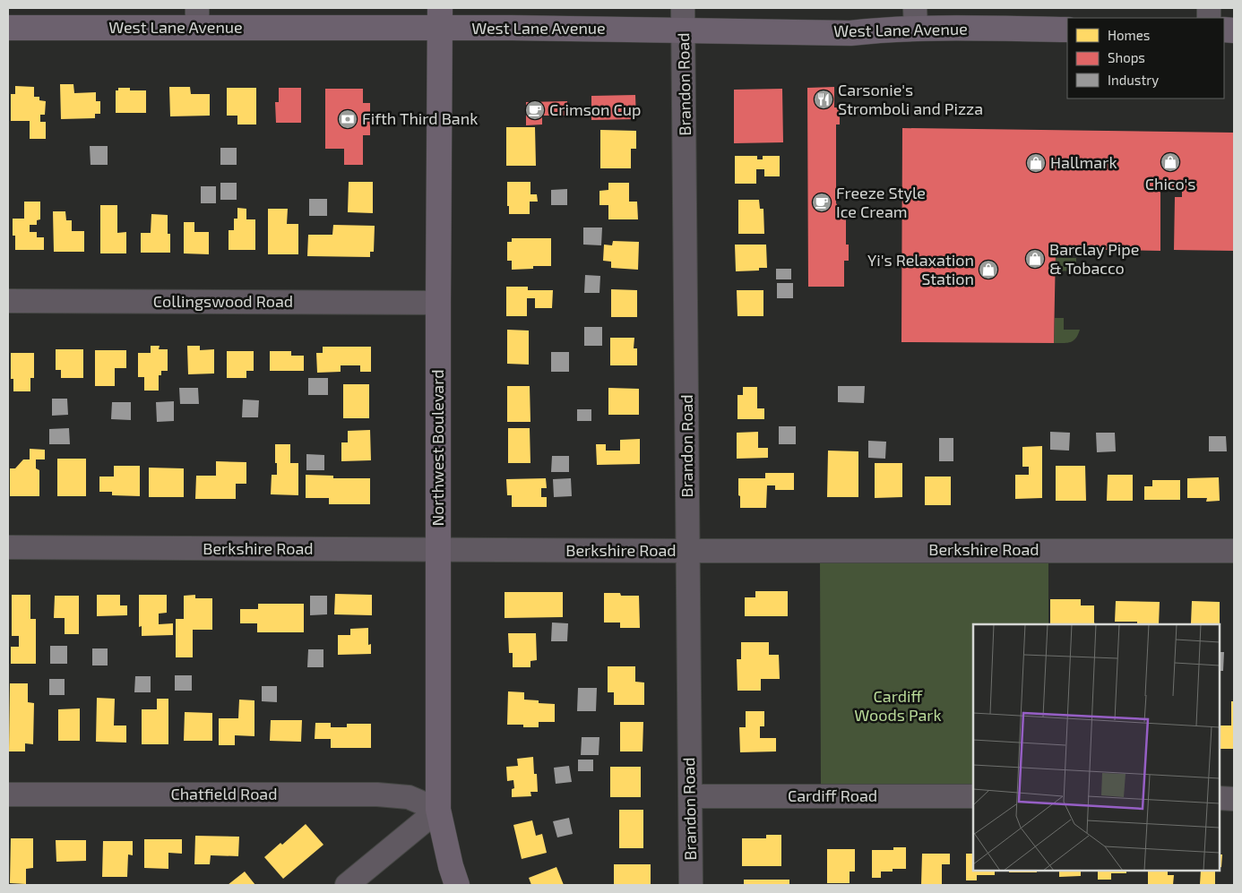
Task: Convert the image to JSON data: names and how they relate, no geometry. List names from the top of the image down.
{
  "streets": {
    "main road": ["West Lane Avenue", "Northwest Boulevard"],
    "street": [
      "Brandon Road",
      "Collingswood Road",
      "Berkshire Road",
      "Chatfield Road",
      "Cardiff Road"
    ]
  },
  "crossings": [
    ["West Lane Avenue", "Brandon Road"],
    ["West Lane Avenue", "Northwest Boulevard"],
    ["Brandon Road", "Berkshire Road"],
    ["Brandon Road", "Cardiff Road"],
    ["Collingswood Road", "Northwest Boulevard"],
    ["Northwest Boulevard", "Berkshire Road"],
    ["Northwest Boulevard", "Chatfield Road"]
  ],
  "parks": ["Cardiff Woods Park"],
  "places": {
    "restaurant": ["Carsonie's Stromboli and Pizza"],
    "cafe": ["Crimson Cup", "Freeze Style Ice Cream"],
    "bank": ["Fifth Third Bank"],
    "shop": [
      "Chico's",
      "Hallmark",
      "Barclay Pipe & Tobacco",
      "Yi's Relaxation Station"
    ]
  },
  "legend": ["Homes", "Shops", "Industry"]
}
